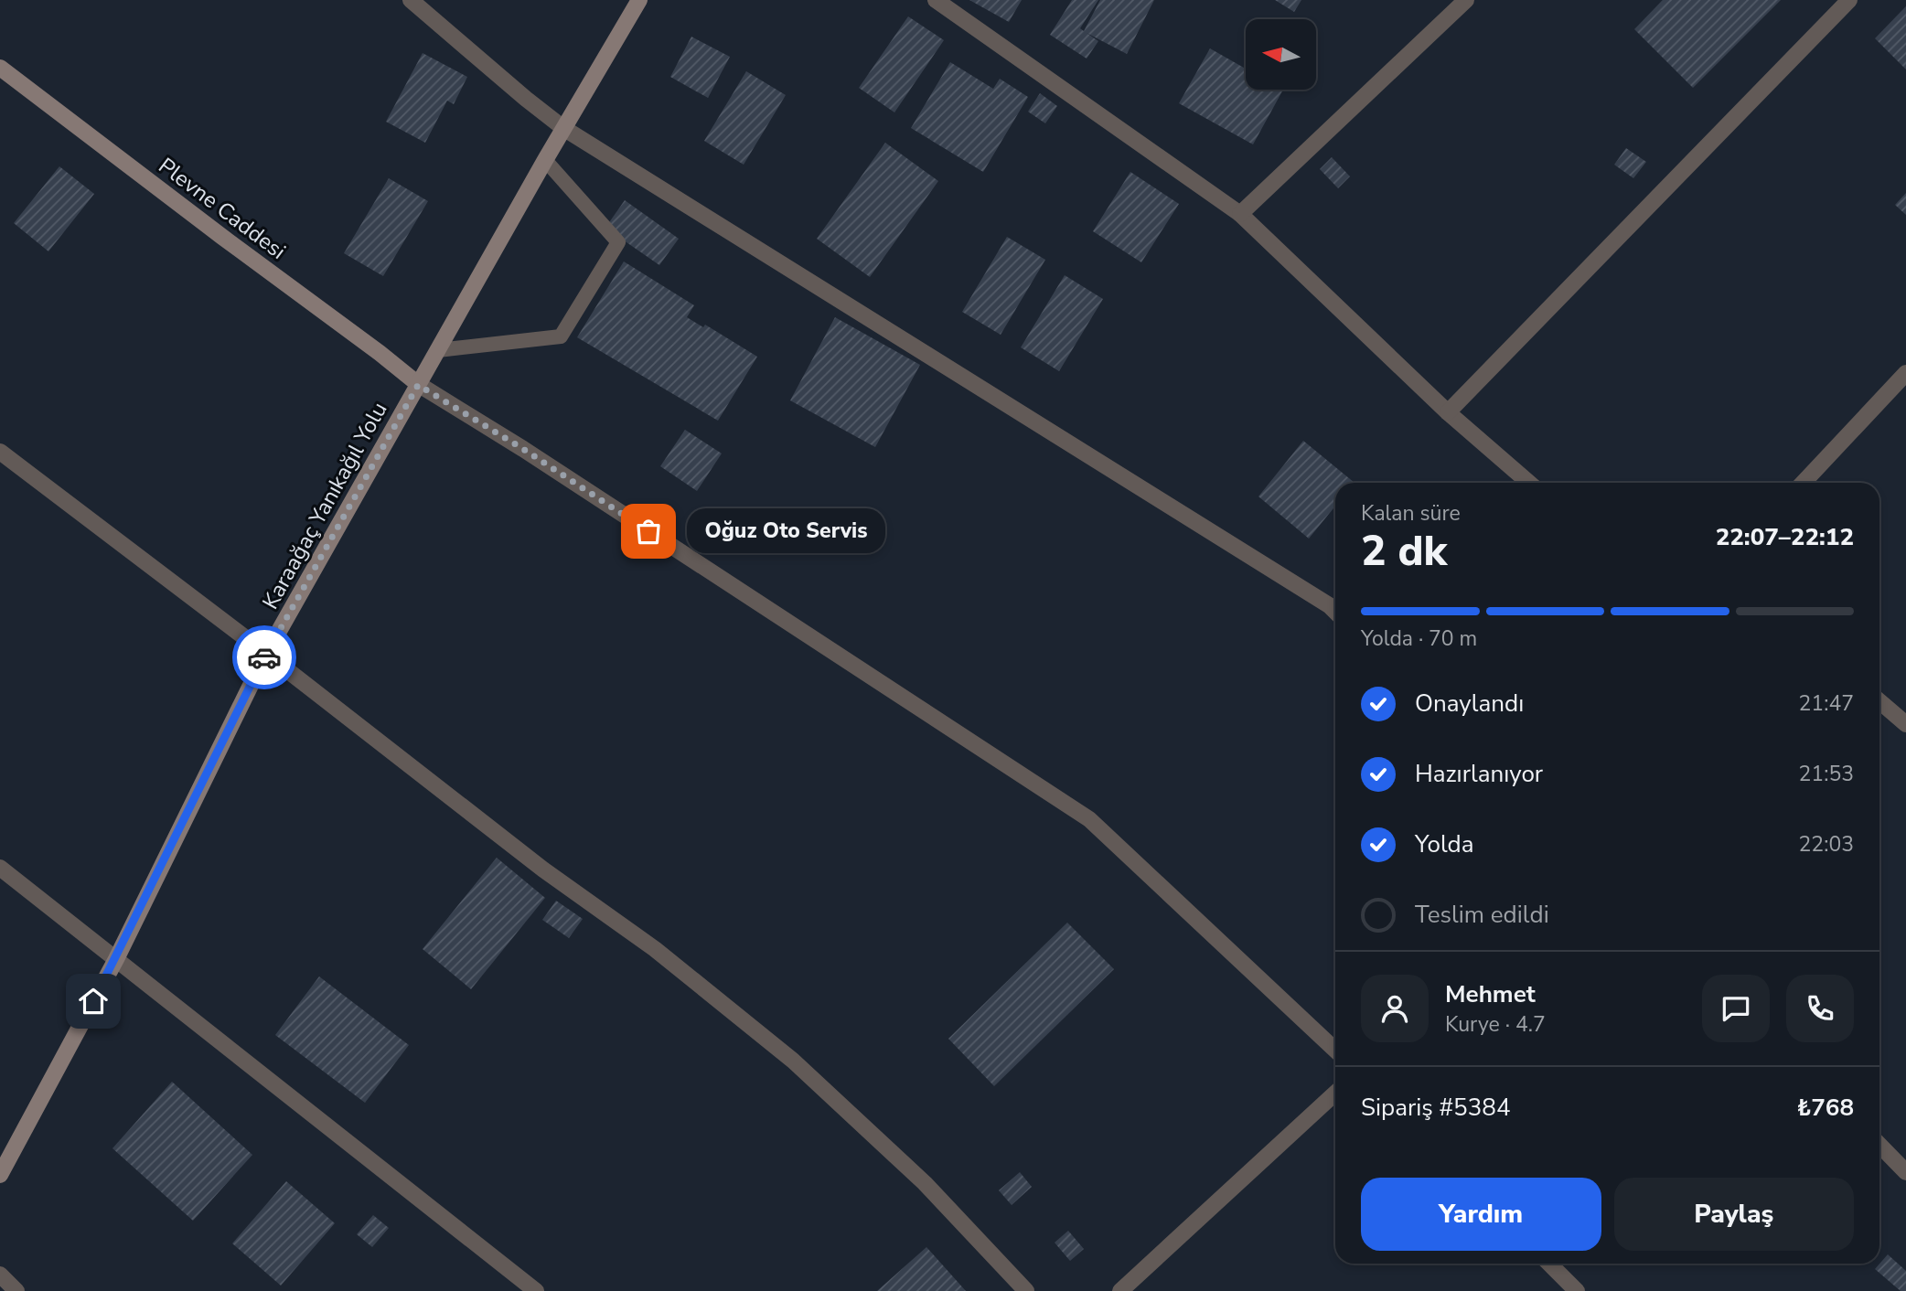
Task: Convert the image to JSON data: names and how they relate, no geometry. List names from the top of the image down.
{
  "streets": {
    "main road": ["Plevne Caddesi", "Karaağaç Yanıkağıl Yolu"]
  },
  "crossings": [
    ["Plevne Caddesi", "Karaağaç Yanıkağıl Yolu"]
  ],
  "places": ["Oğuz Oto Servis"],
  "north": "left",
  "page": {
    "heading": ["2 dk", "Kalan süre", "22:07–22:12"],
    "panel": [
      "Mehmet",
      "Kurye · 4.7",
      "Sipariş #5384",
      "₺768"
    ],
    "bubble": "Oğuz Oto Servis",
    "bar": "Yolda · 70 m",
    "list": [
      ["Onaylandı", "21:47"],
      ["Hazırlanıyor", "21:53"],
      ["Yolda", "22:03"],
      "Teslim edildi"
    ],
    "buttons": ["Yardım", "Paylaş"]
  }
}
